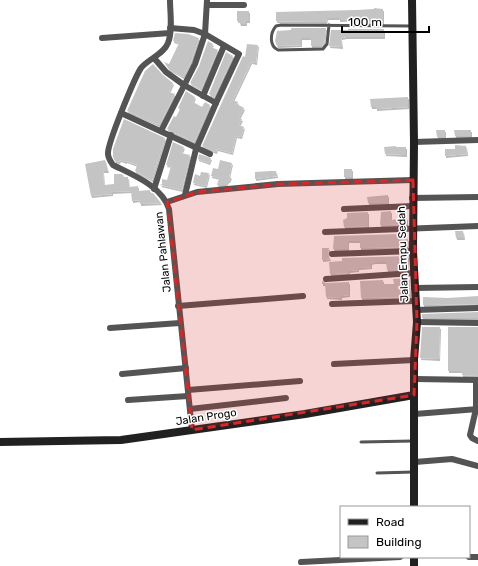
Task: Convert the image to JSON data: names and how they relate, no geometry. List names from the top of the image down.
{
  "streets": {
    "street": ["Jalan Pahlawan", "Jalan Empu Sedah", "Jalan Progo"]
  },
  "crossings": [
    ["Jalan Pahlawan", "Jalan Progo"],
    ["Jalan Empu Sedah", "Jalan Progo"]
  ],
  "legend": ["Road", "Building"],
  "scale_bar": "100 m"
}
